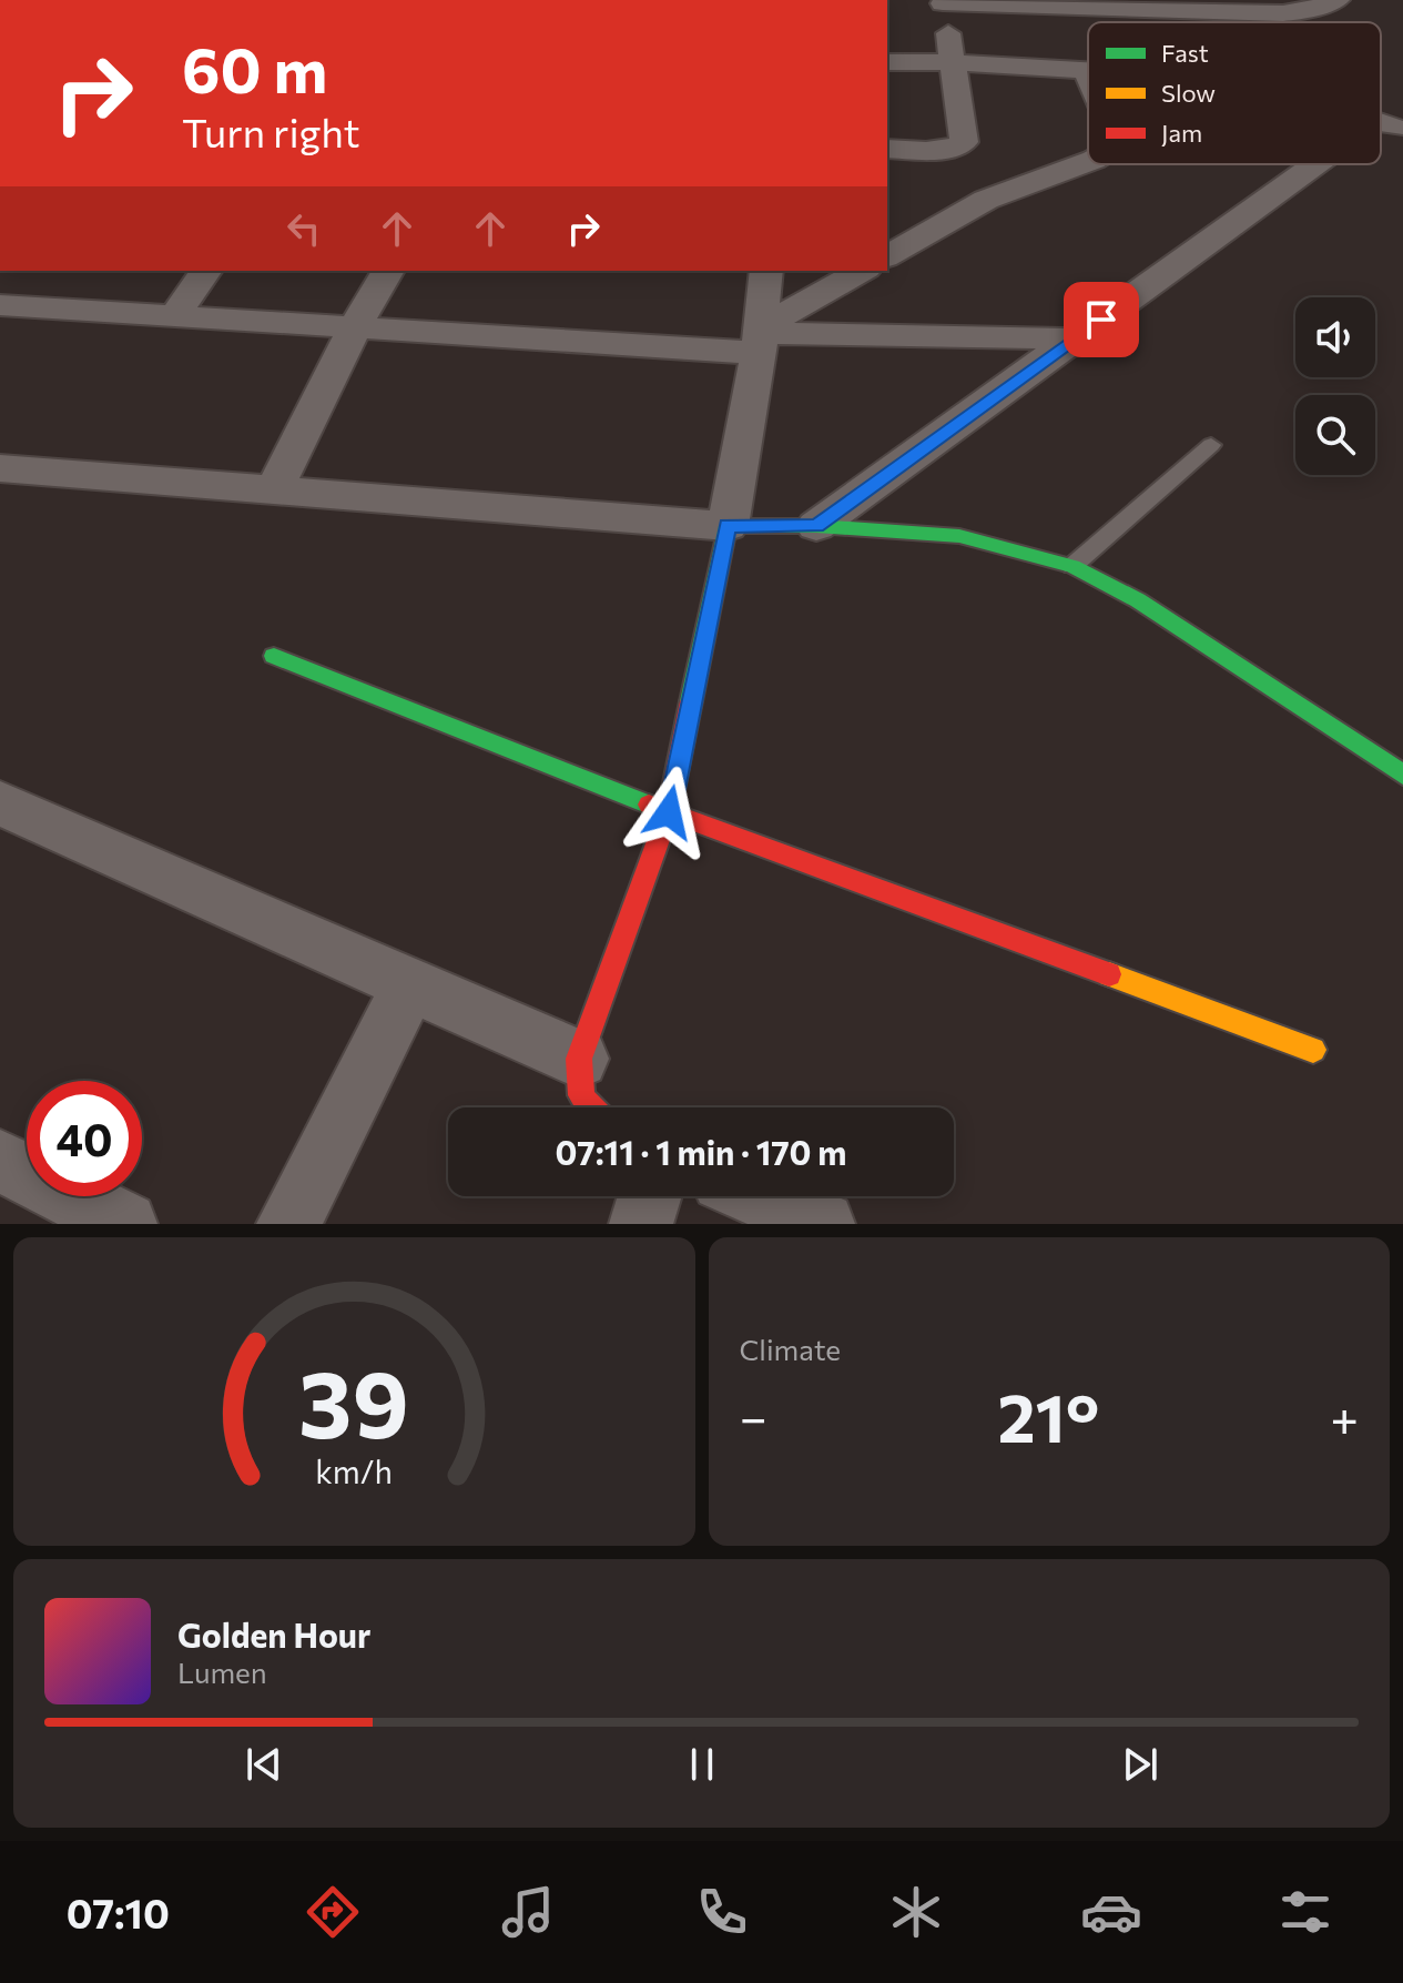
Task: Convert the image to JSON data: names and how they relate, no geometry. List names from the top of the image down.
{
  "legend": ["Fast", "Slow", "Jam"],
  "page": {
    "turn": ["60 m", "Turn right"],
    "limit": "40",
    "trip": "07:11 · 1 min · 170 m",
    "tile": "Climate",
    "heat": ["−", "21°", "+"],
    "song": ["Golden Hour", "Lumen"],
    "tabs": "07:10",
    "gauge": ["39", "km/h"]
  }
}
